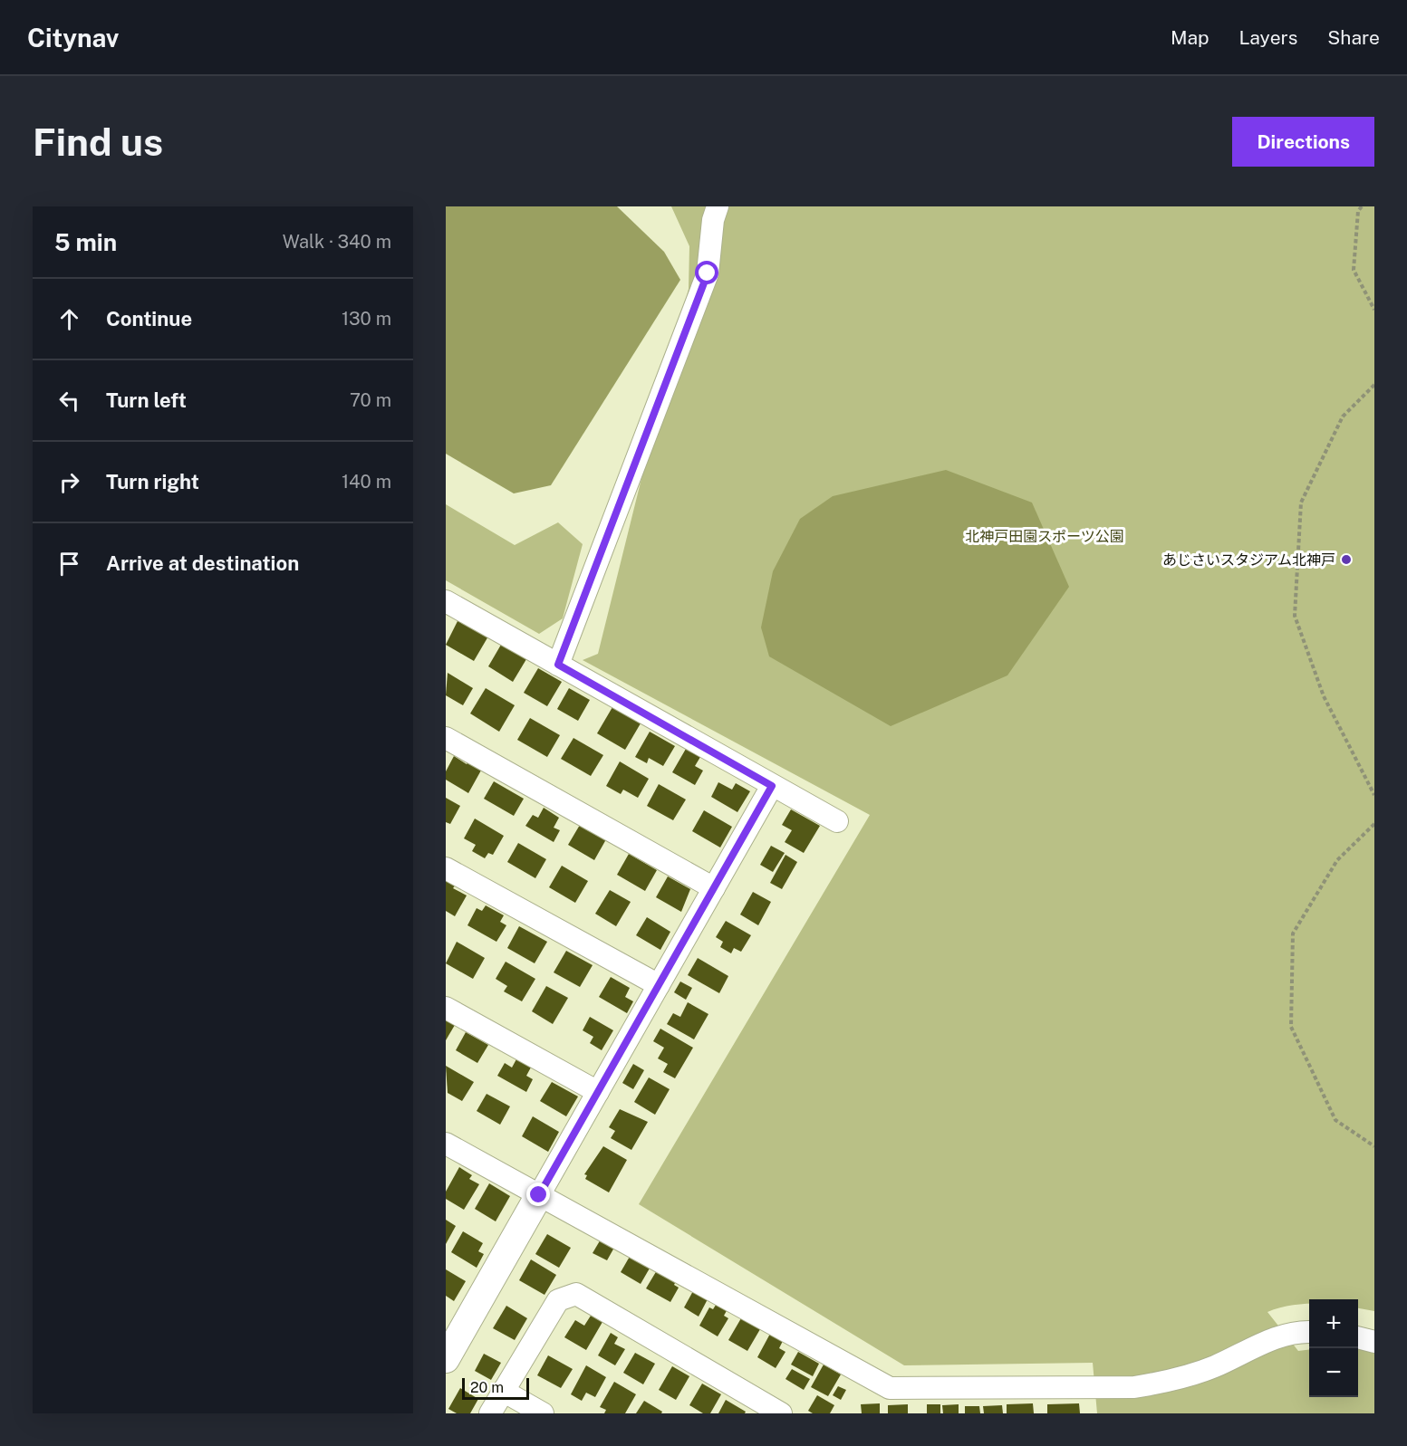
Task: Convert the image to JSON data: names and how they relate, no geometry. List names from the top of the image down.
{
  "parks": ["北神戸田園スポーツ公園"],
  "places": ["あじさいスタジアム北神戸"],
  "scale_bar": "20 m",
  "page": {
    "header": "Citynav",
    "nav": ["Map", "Layers", "Share"],
    "buttons": "Directions",
    "title": "Find us",
    "heading": ["5 min", "Walk · 340 m"],
    "list": [
      ["Continue", "130 m"],
      ["Turn left", "70 m"],
      ["Turn right", "140 m"],
      "Arrive at destination"
    ],
    "map_buttons": ["+", "−"],
    "scale": "20 m"
  }
}
